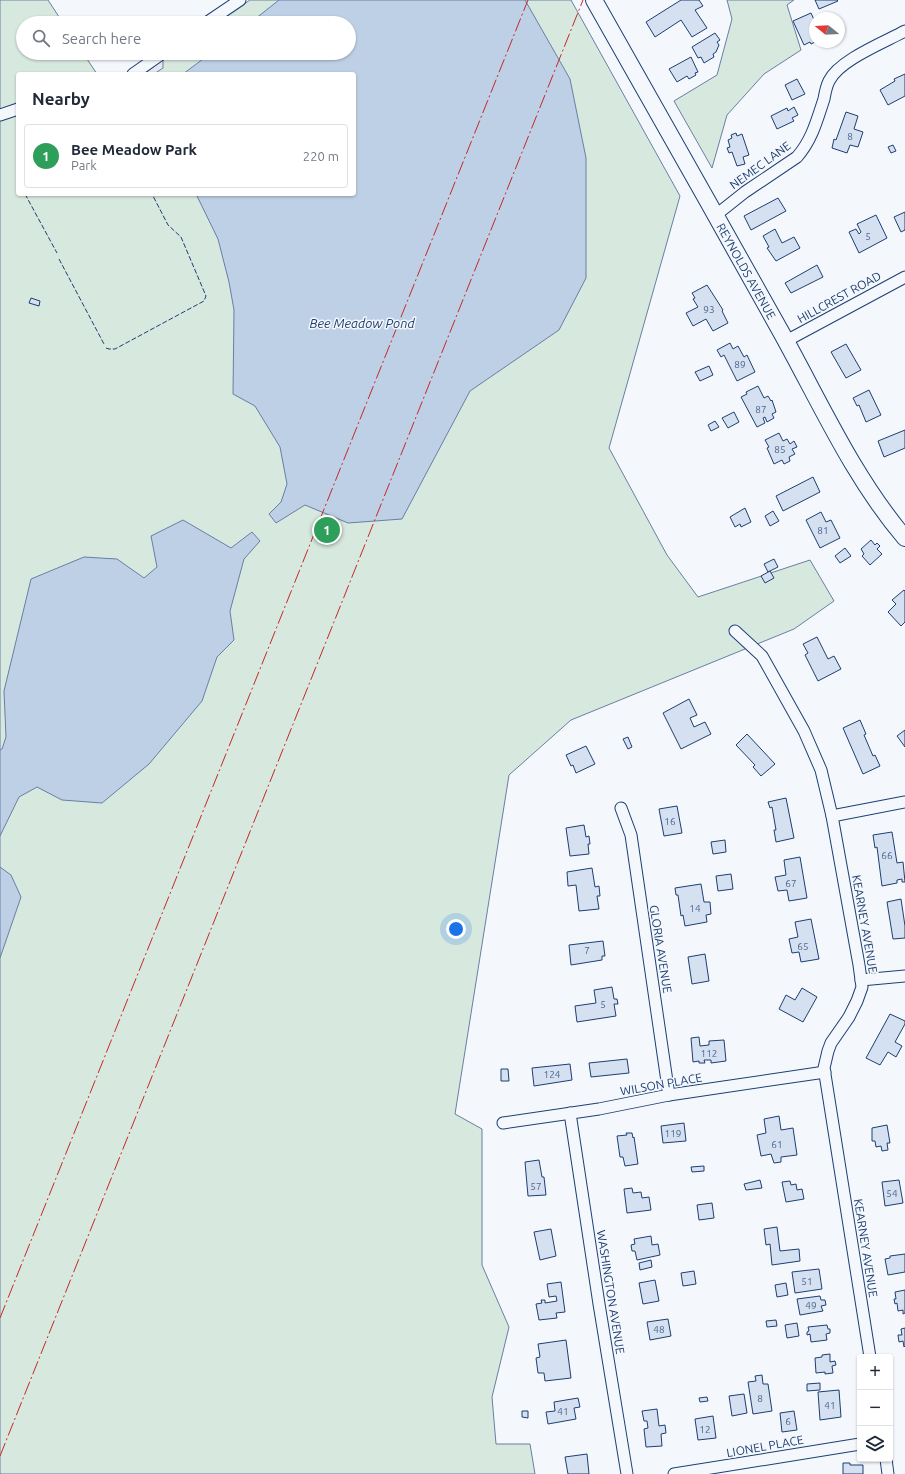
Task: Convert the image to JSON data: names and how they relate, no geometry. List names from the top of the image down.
{
  "streets": {
    "street": [
      "NEMEC LANE",
      "REYNOLDS AVENUE",
      "HILLCREST ROAD",
      "KEARNEY AVENUE",
      "GLORIA AVENUE",
      "WILSON PLACE",
      "WASHINGTON AVENUE",
      "LIONEL PLACE"
    ]
  },
  "crossings": [
    ["NEMEC LANE", "REYNOLDS AVENUE"],
    ["REYNOLDS AVENUE", "HILLCREST ROAD"],
    ["KEARNEY AVENUE", "WILSON PLACE"],
    ["GLORIA AVENUE", "WILSON PLACE"],
    ["WILSON PLACE", "WASHINGTON AVENUE"]
  ],
  "water": ["Bee Meadow Pond"],
  "house_numbers": [
    "8",
    "5",
    "93",
    "89",
    "87",
    "85",
    "81",
    "16",
    "66",
    "67",
    "14",
    "65",
    "7",
    "5",
    "112",
    "124",
    "119",
    "61",
    "57",
    "54",
    "51",
    "49",
    "48",
    "8",
    "41",
    "41",
    "6",
    "12"
  ],
  "north": "left",
  "page": {
    "search": "Search here",
    "heading": "Nearby",
    "list": [
      {
        "mark": "1",
        "name": "Bee Meadow Park",
        "note": "Park",
        "value": "220 m"
      }
    ],
    "pins": "1",
    "map_buttons": ["+", "−"]
  }
}
